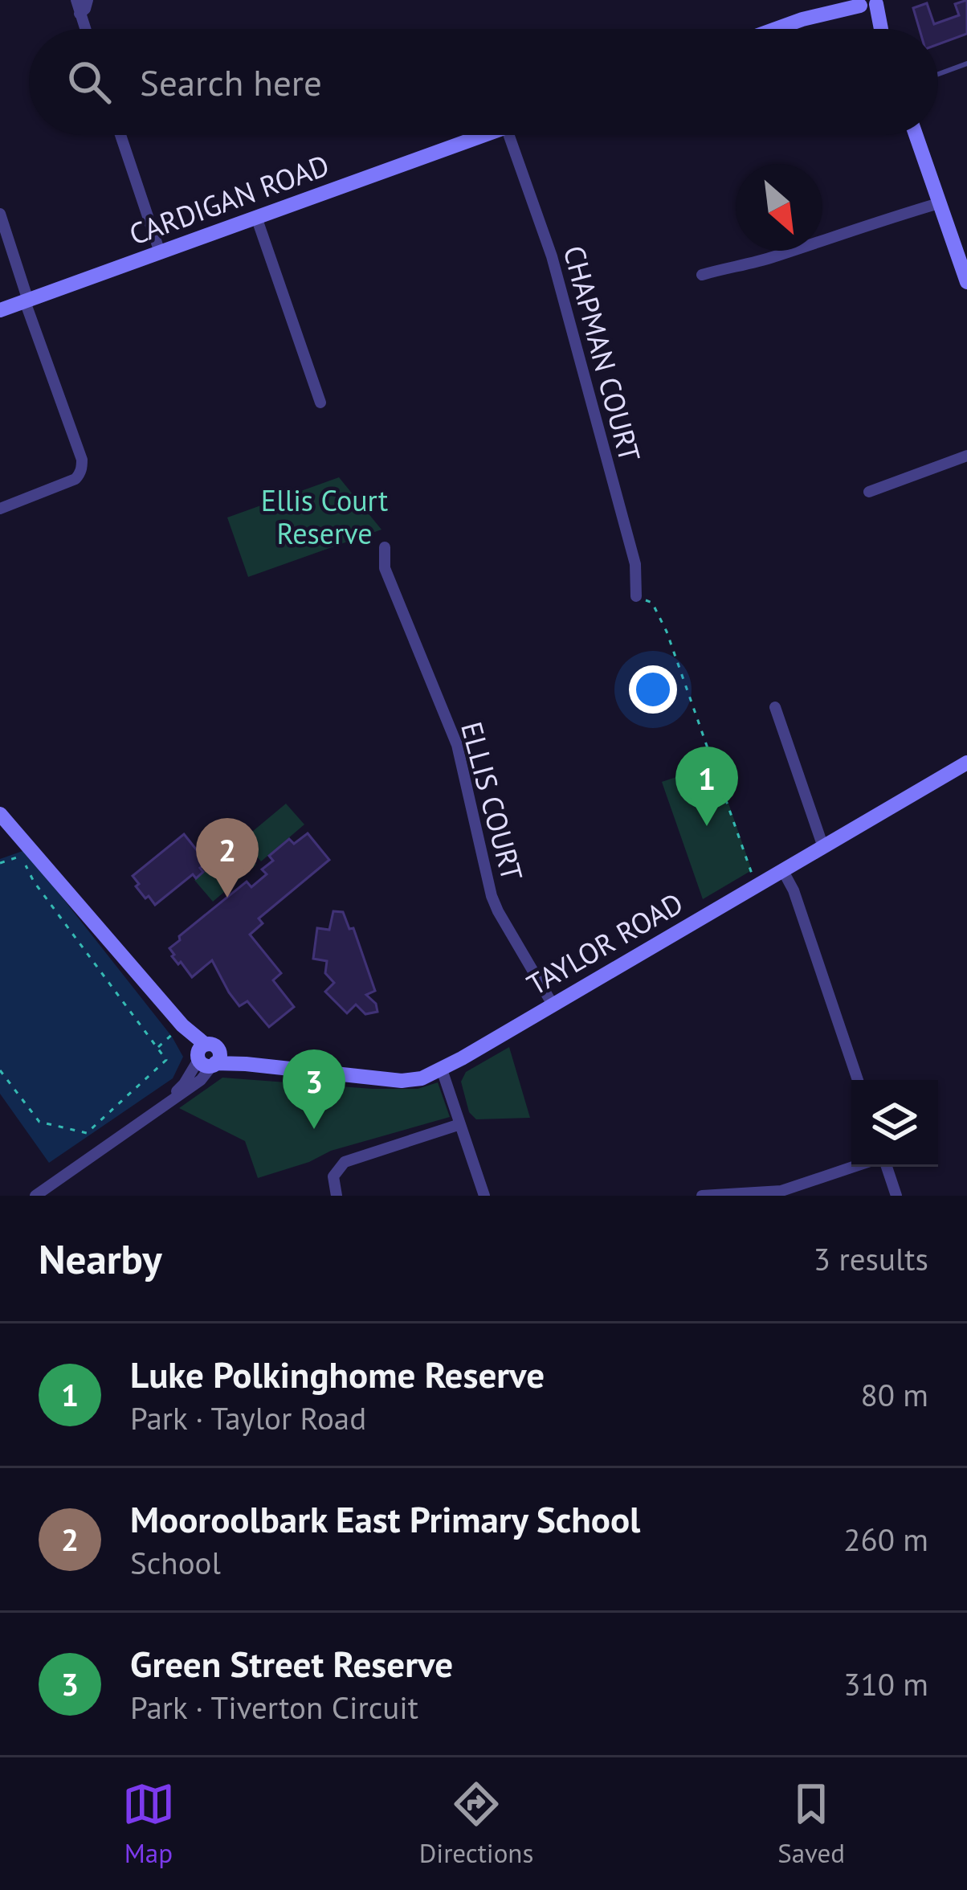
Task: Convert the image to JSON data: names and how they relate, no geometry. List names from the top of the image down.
{
  "streets": {
    "street": [
      "CARDIGAN ROAD",
      "CHAPMAN COURT",
      "ELLIS COURT",
      "TAYLOR ROAD"
    ]
  },
  "crossings": [
    ["ELLIS COURT", "TAYLOR ROAD"]
  ],
  "parks": ["Ellis Court Reserve"],
  "north": "bottom right",
  "page": {
    "search": "Search here",
    "pins": ["1", "2", "3"],
    "heading": ["Nearby", "3 results"],
    "list": [
      {
        "mark": "1",
        "name": "Luke Polkinghome Reserve",
        "note": "Park · Taylor Road",
        "value": "80 m"
      },
      {
        "mark": "2",
        "name": "Mooroolbark East Primary School",
        "note": "School",
        "value": "260 m"
      },
      {
        "mark": "3",
        "name": "Green Street Reserve",
        "note": "Park · Tiverton Circuit",
        "value": "310 m"
      }
    ],
    "nav": ["Map", "Directions", "Saved"]
  }
}
